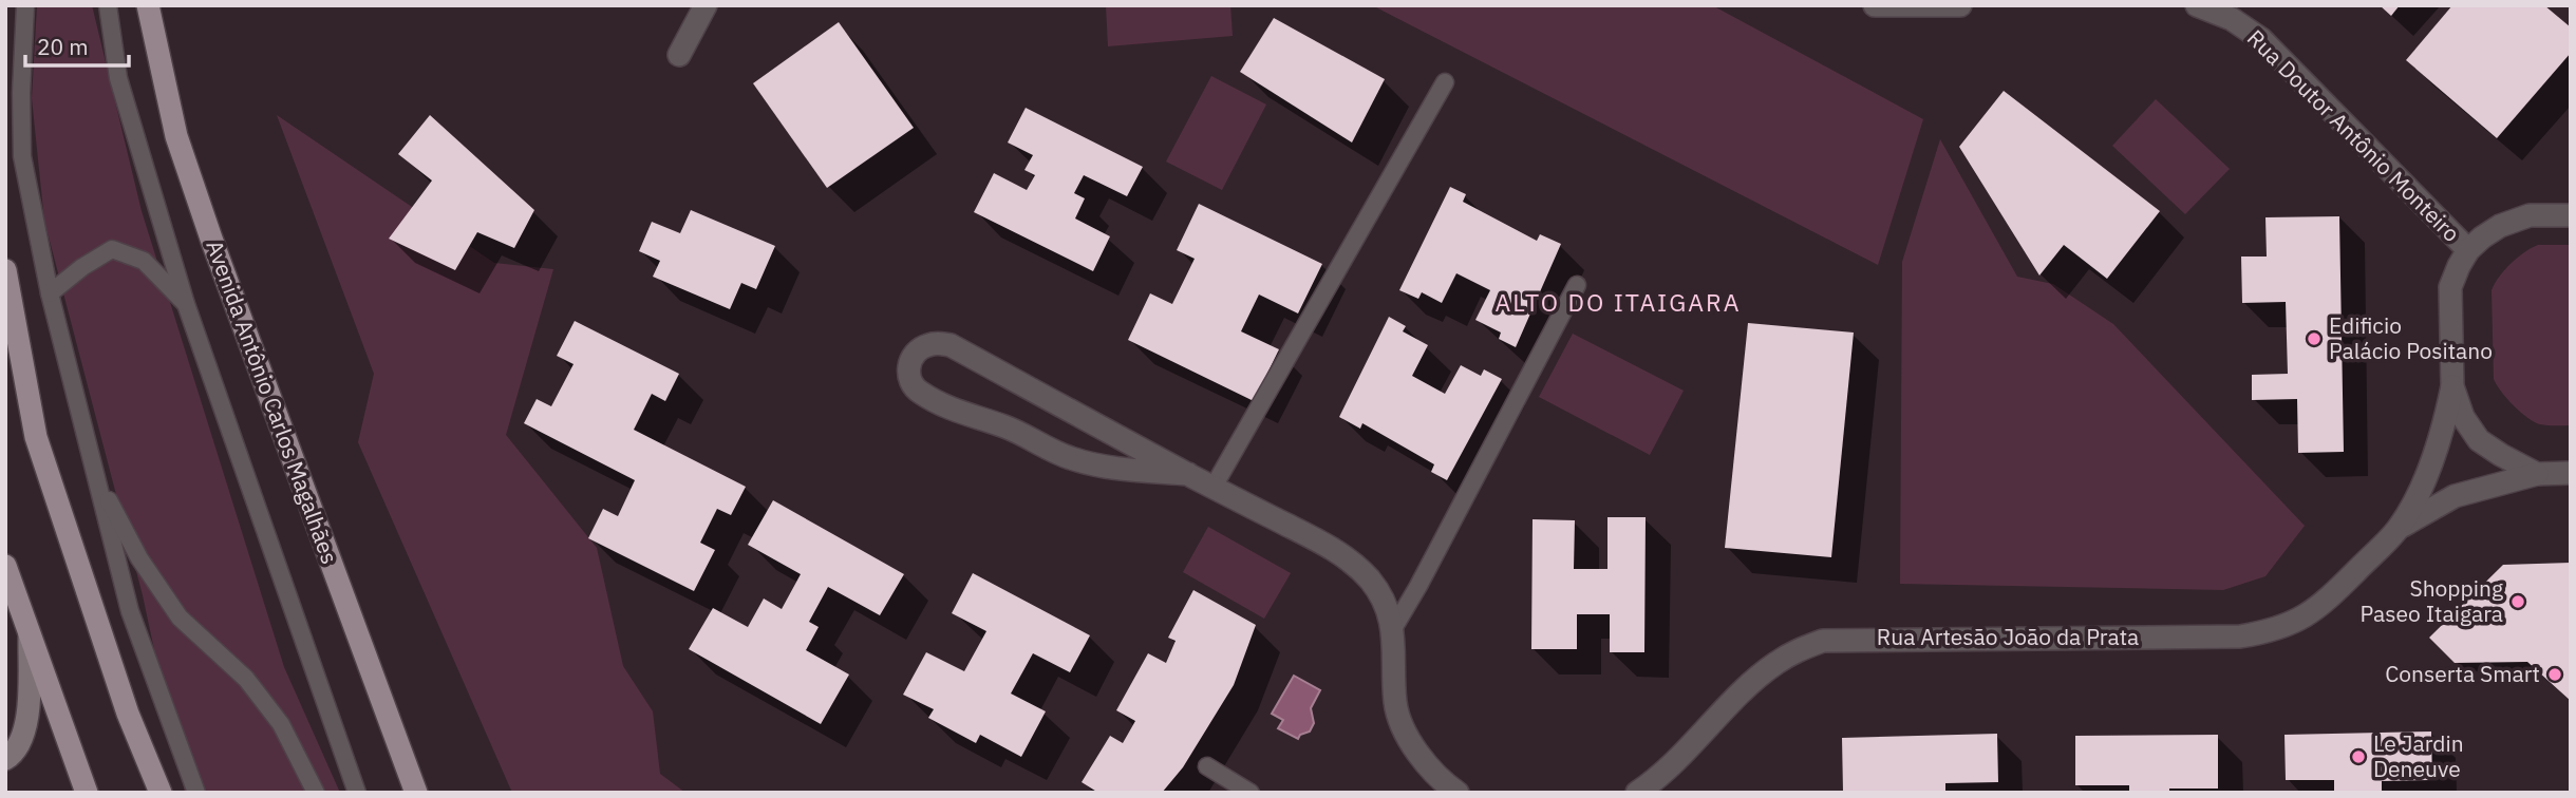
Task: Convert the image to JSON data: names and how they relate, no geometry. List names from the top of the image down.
{
  "streets": {
    "main road": ["Avenida Antônio Carlos Magalhães"],
    "street": ["Rua Doutor Antônio Monteiro", "Rua Artesão João da Prata"]
  },
  "districts": ["ALTO DO ITAIGARA"],
  "places": [
    "Edificio Palácio Positano",
    "Shopping Paseo Itaigara",
    "Conserta Smart",
    "Le Jardin Deneuve"
  ],
  "scale_bar": "20 m"
}
